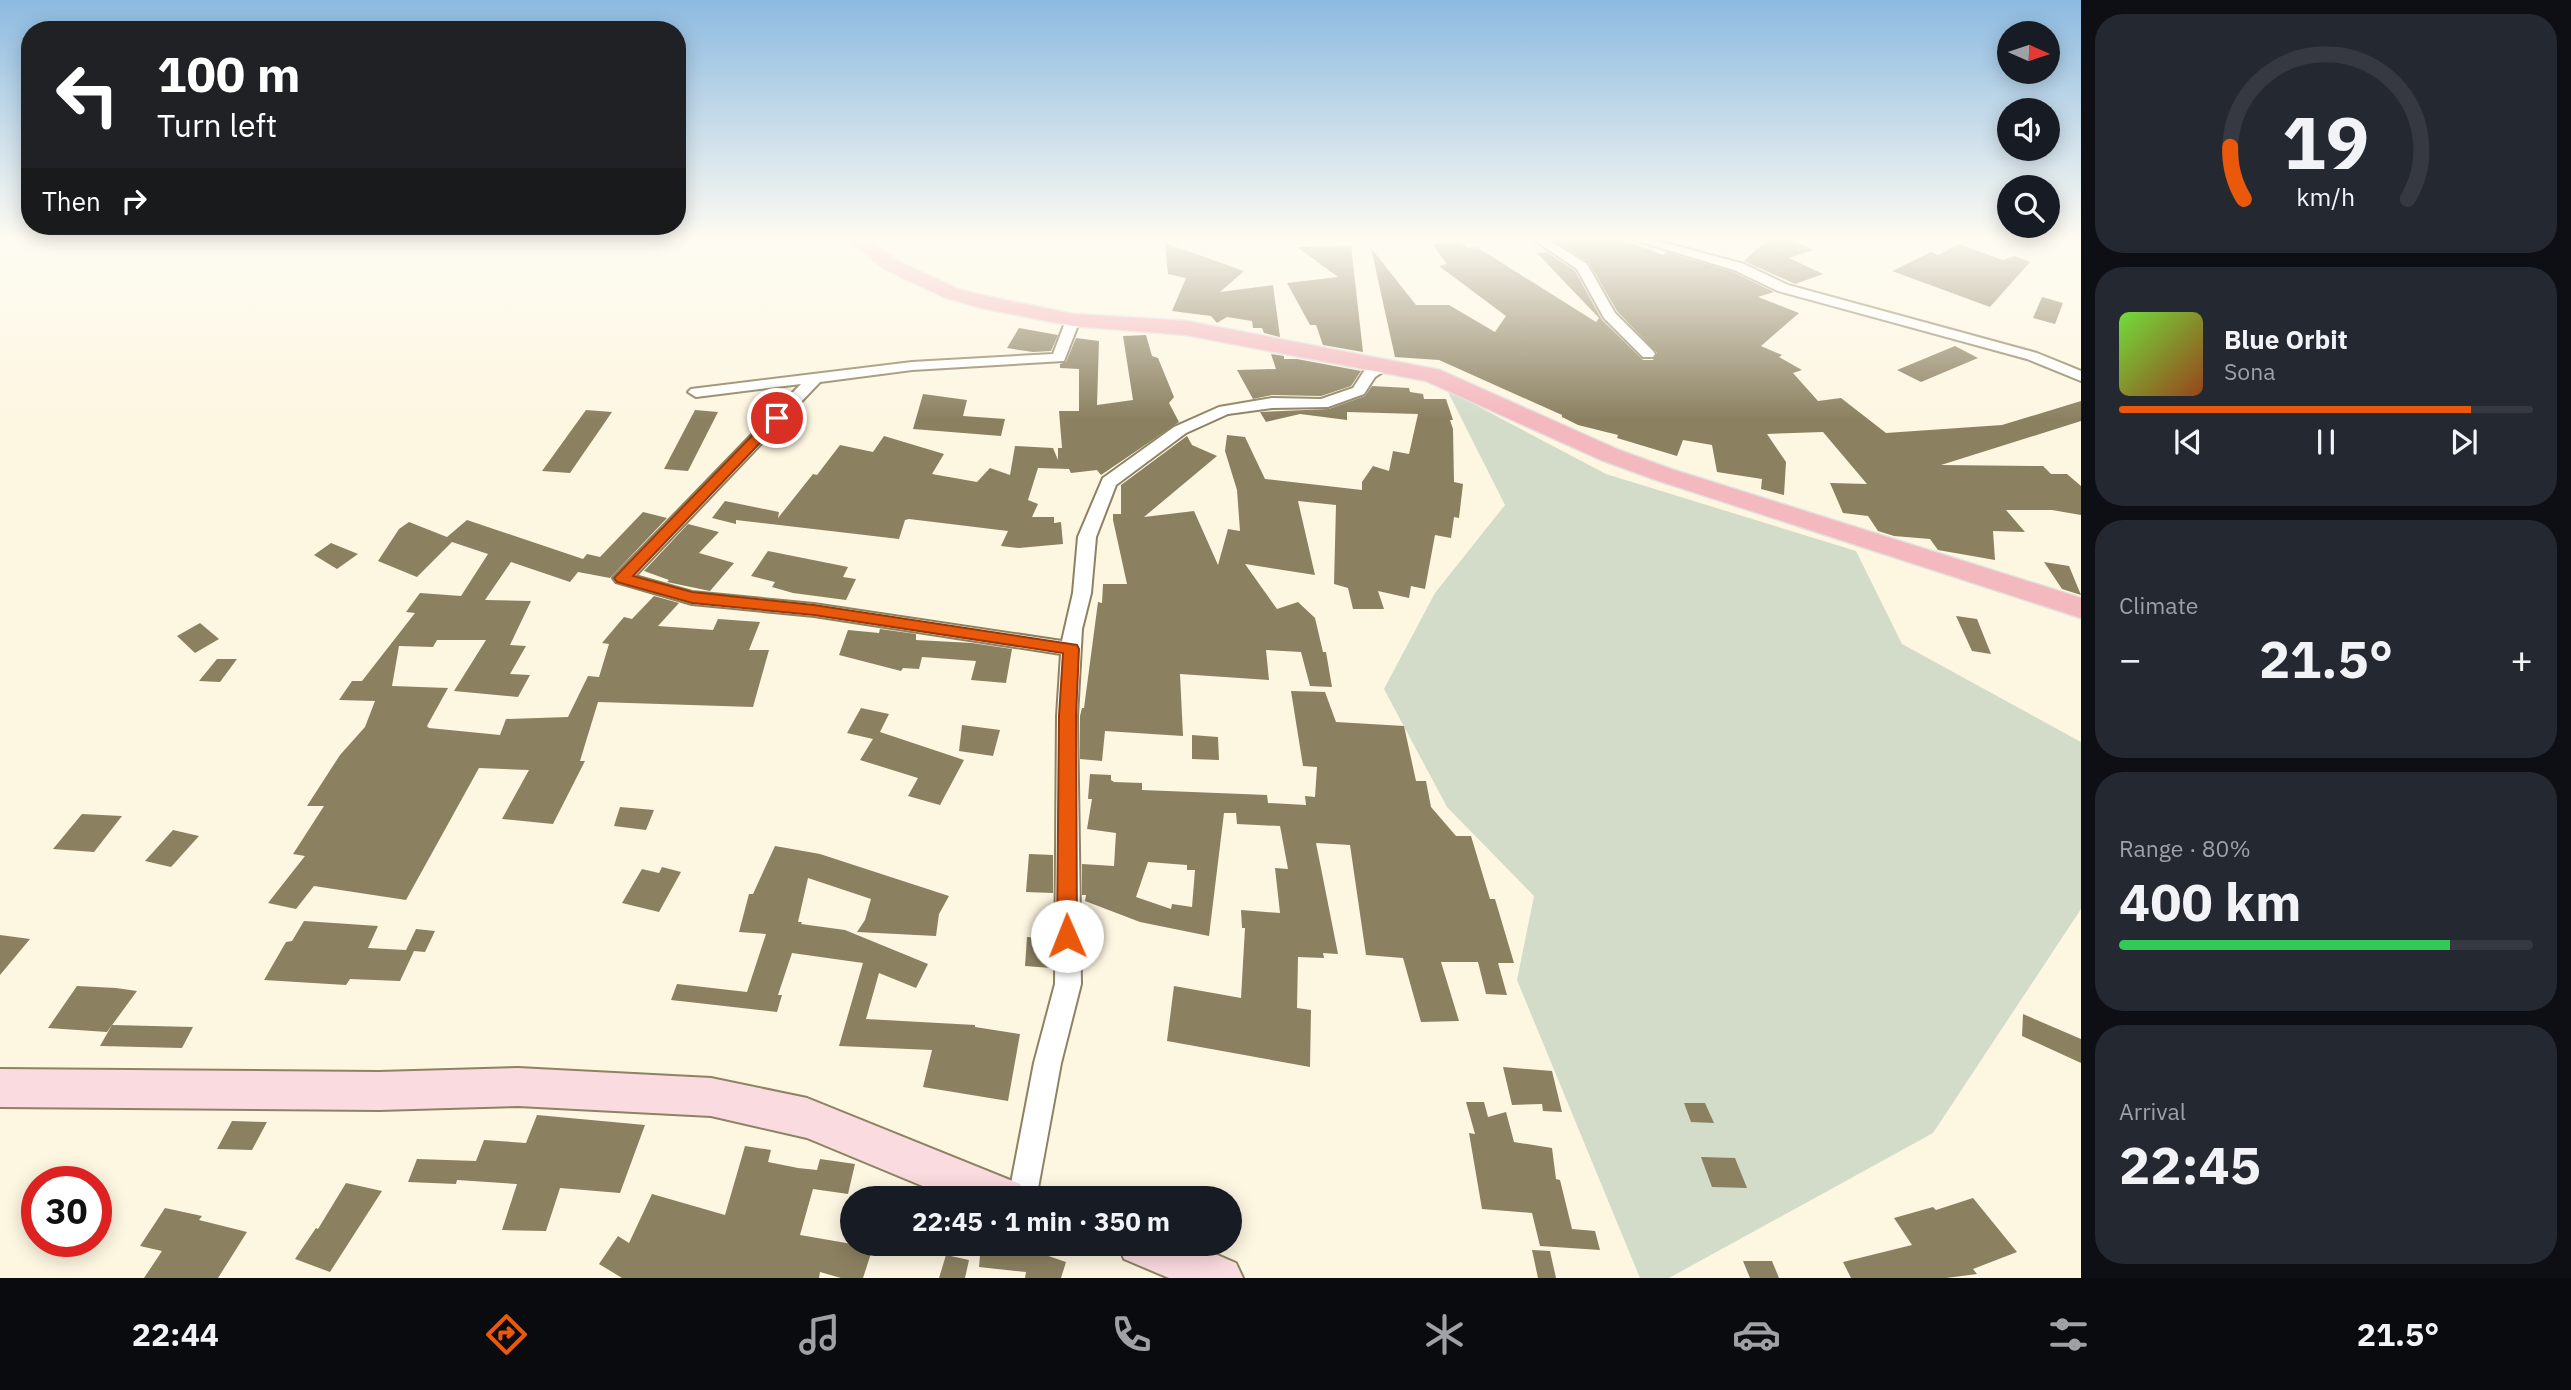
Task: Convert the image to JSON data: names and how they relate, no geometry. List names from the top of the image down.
{
  "north": "right",
  "page": {
    "turn": ["100 m", "Turn left"],
    "then": "Then",
    "song": ["Blue Orbit", "Sona"],
    "tile": [
      "Climate",
      ["Range · 80%", "400 km"],
      ["Arrival", "22:45"]
    ],
    "heat": ["−", "21.5°", "+"],
    "limit": "30",
    "trip": "22:45 · 1 min · 350 m",
    "tabs": ["22:44", "21.5°"],
    "gauge": ["19", "km/h"]
  }
}
